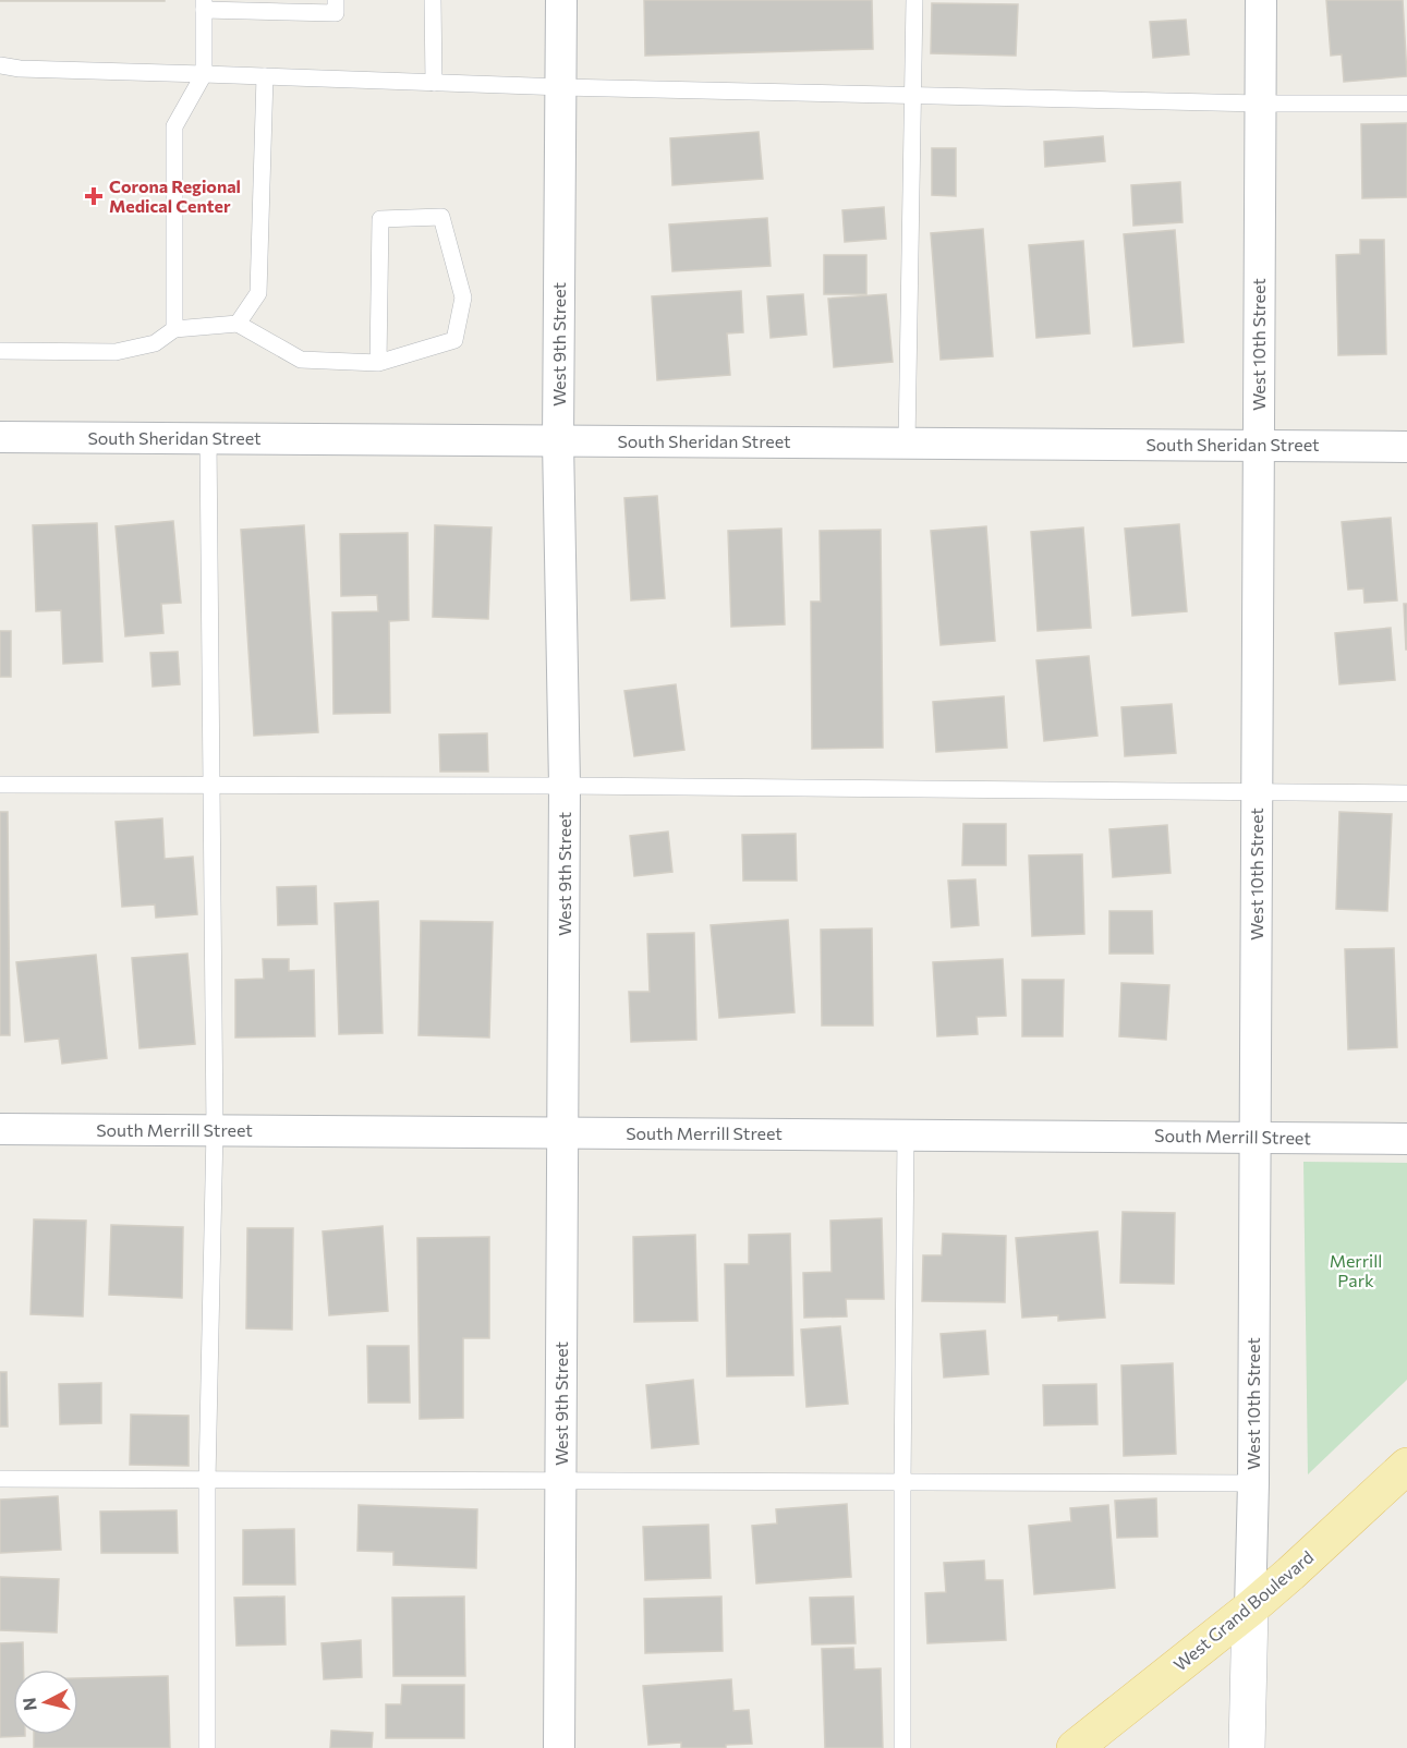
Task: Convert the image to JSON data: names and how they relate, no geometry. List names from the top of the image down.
{
  "streets": {
    "main road": ["West Grand Boulevard"],
    "street": [
      "West 9th Street",
      "West 10th Street",
      "South Sheridan Street",
      "South Merrill Street"
    ]
  },
  "crossings": [
    ["West 9th Street", "South Sheridan Street"],
    ["West 9th Street", "South Merrill Street"],
    ["West 10th Street", "South Sheridan Street"],
    ["West 10th Street", "South Merrill Street"],
    ["West 10th Street", "West Grand Boulevard"]
  ],
  "parks": ["Merrill Park"],
  "places": {
    "health": ["Corona Regional Medical Center"]
  },
  "north": "left"
}
